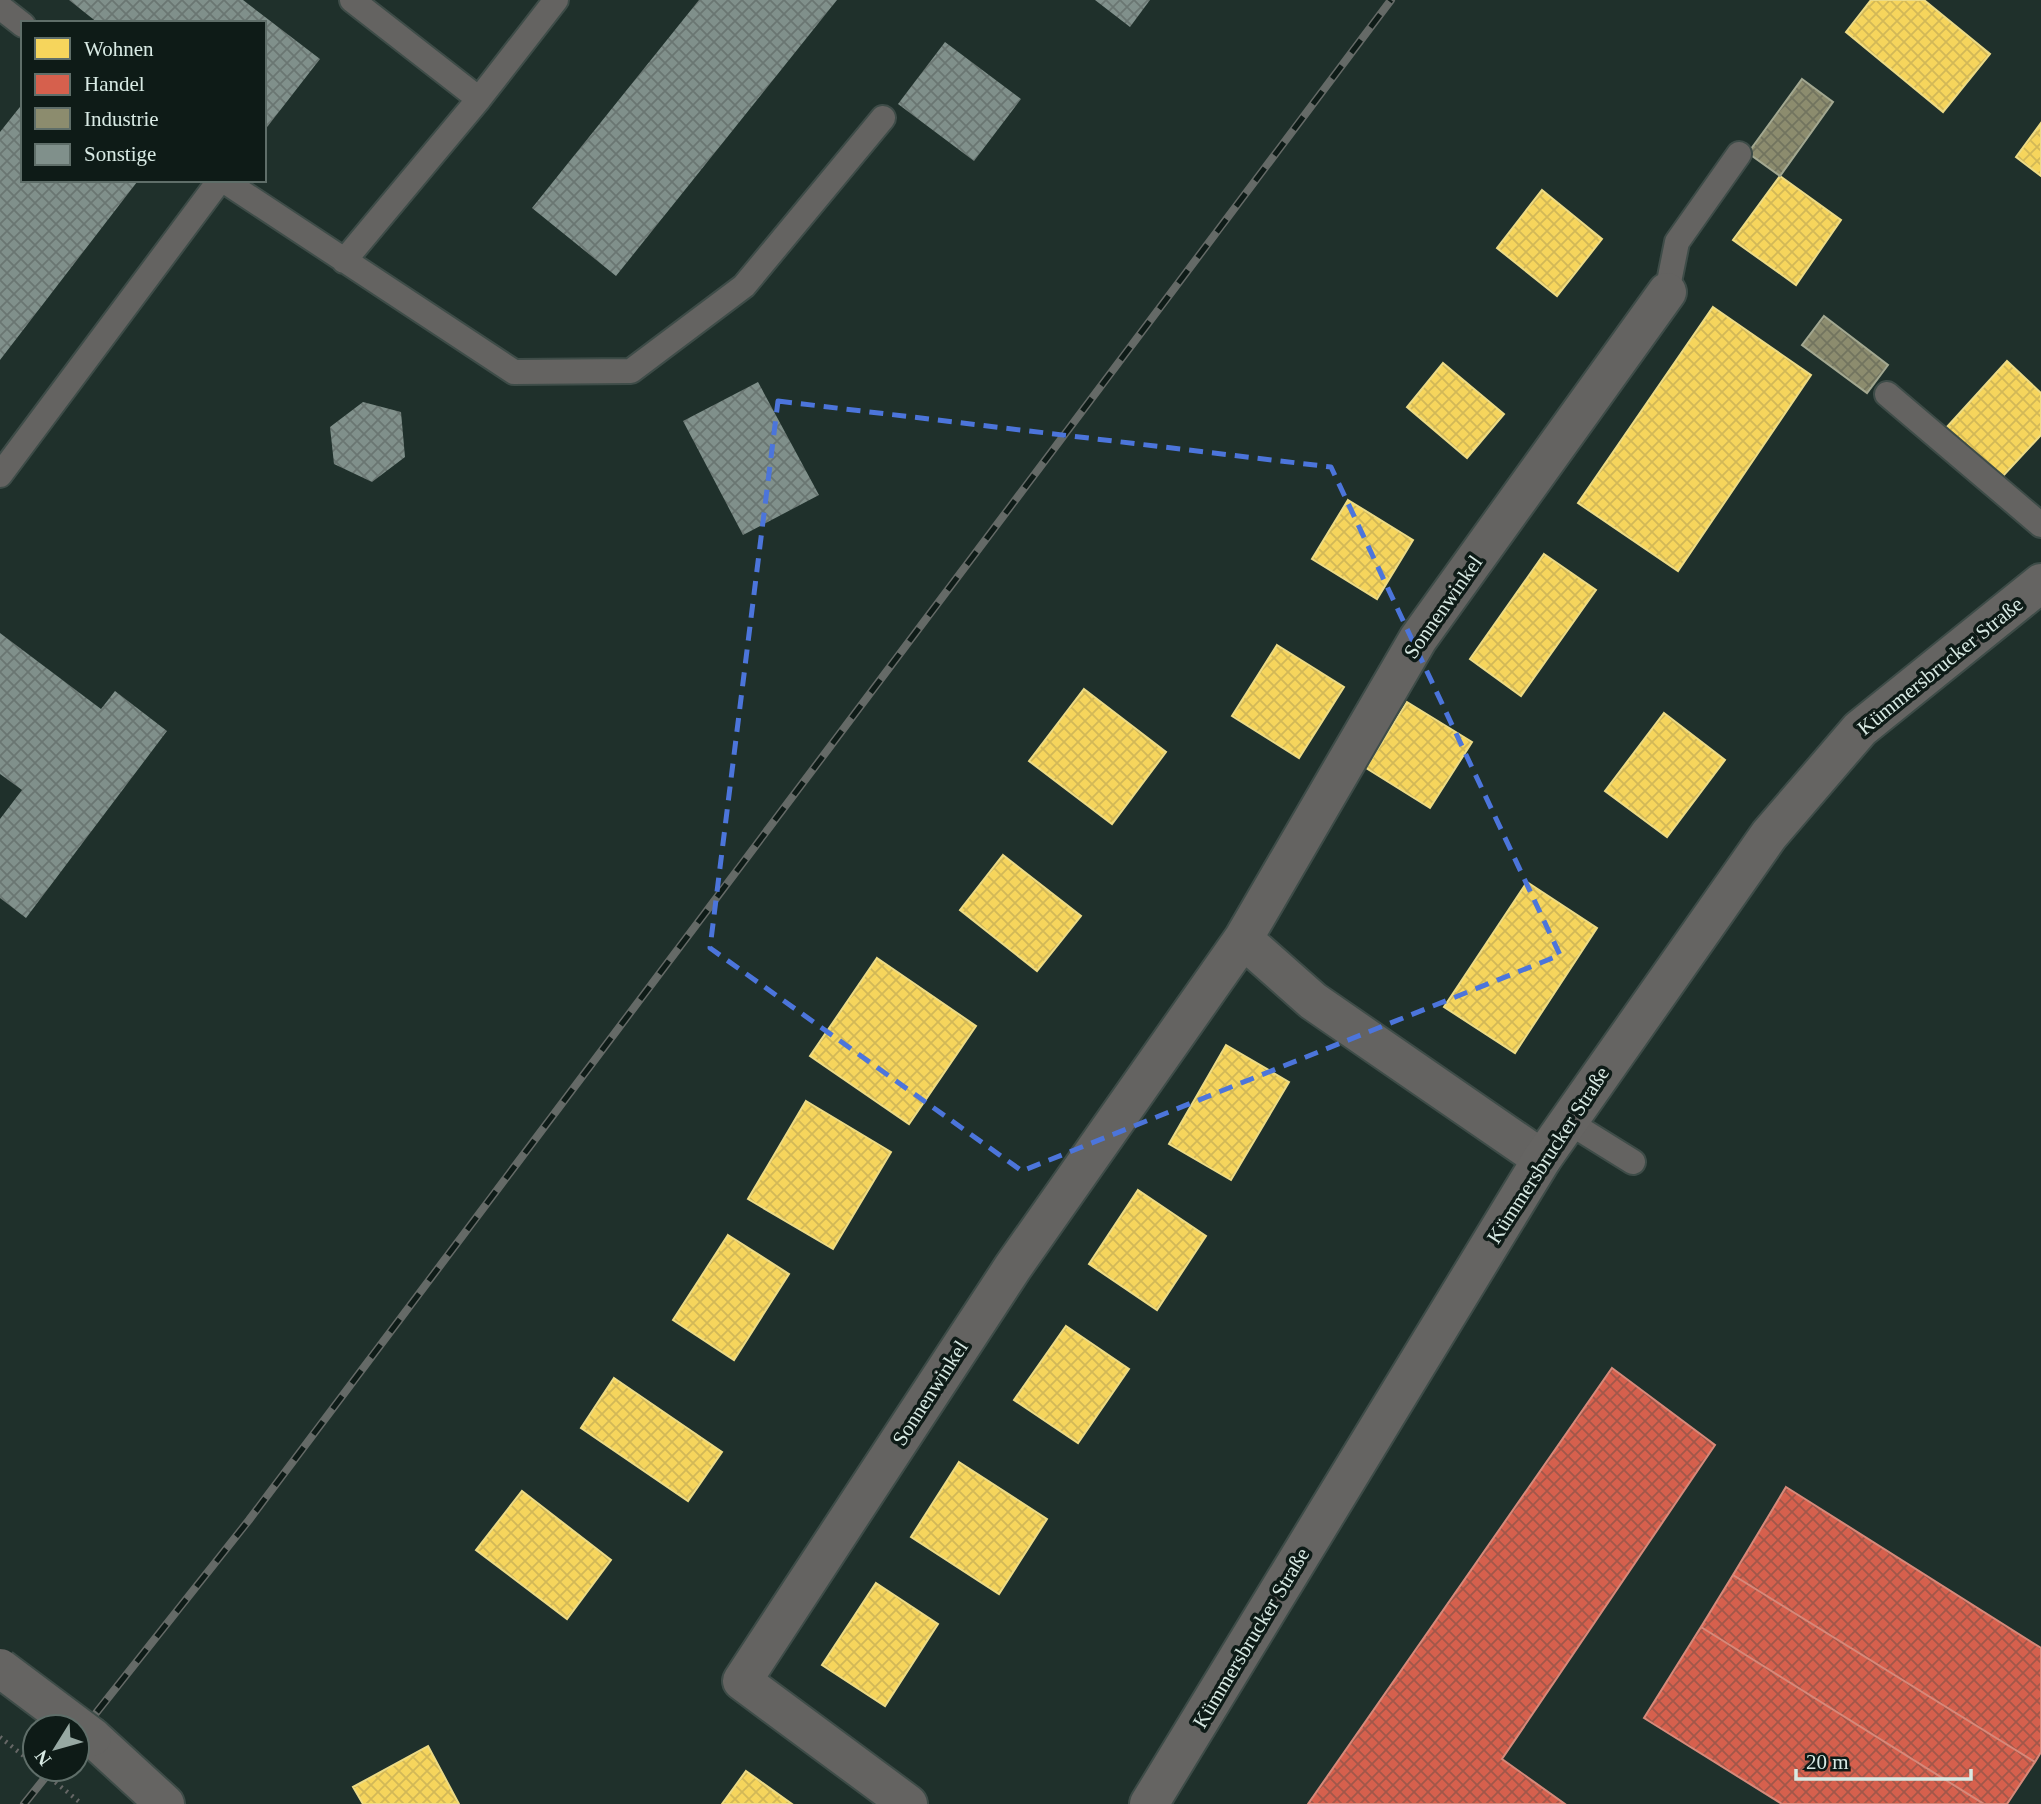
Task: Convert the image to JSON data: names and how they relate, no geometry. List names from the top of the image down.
{
  "streets": {
    "street": ["Sonnenwinkel", "Kümmersbrucker Straße"]
  },
  "legend": [
    "Wohnen",
    "Handel",
    "Industrie",
    "Sonstige"
  ],
  "scale_bar": "20 m",
  "north": "bottom left"
}
